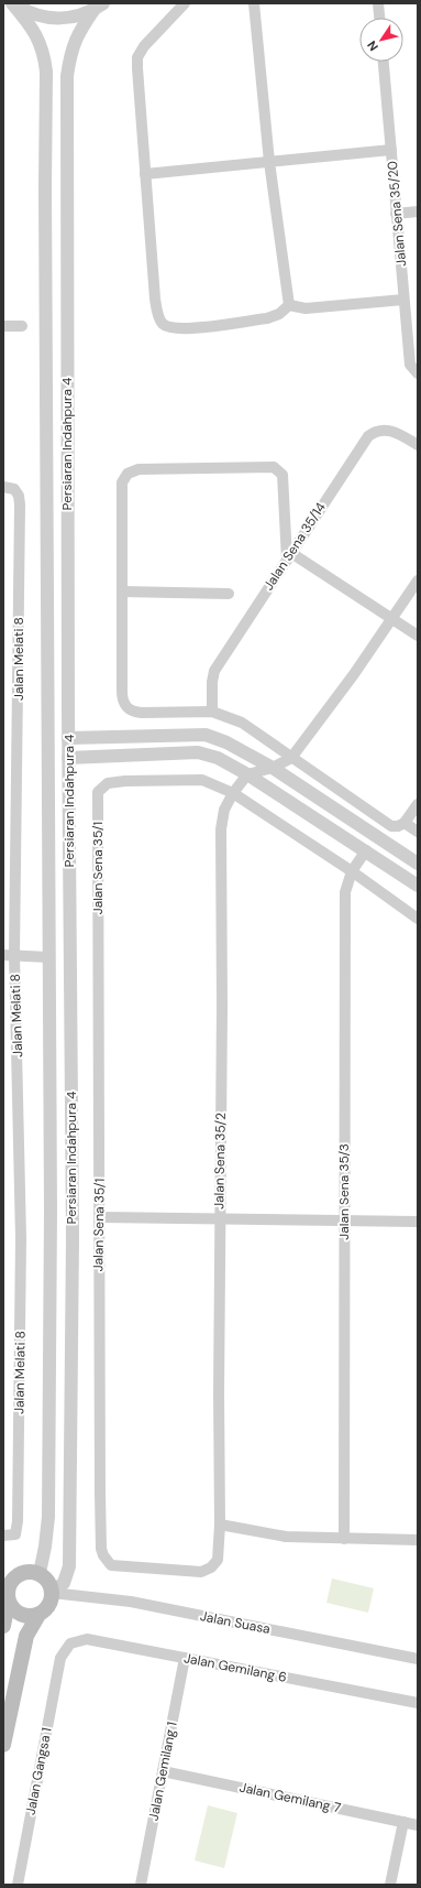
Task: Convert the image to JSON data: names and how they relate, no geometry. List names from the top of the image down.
{
  "streets": {
    "street": [
      "Jalan Sena 35/20",
      "Persiaran Indahpura 4",
      "Jalan Sena 35/14",
      "Jalan Melati 8",
      "Jalan Sena 35/1",
      "Jalan Sena 35/2",
      "Jalan Sena 35/3",
      "Jalan Suasa",
      "Jalan Gemilang 6",
      "Jalan Gangsa 1",
      "Jalan Gemilang 1",
      "Jalan Gemilang 7"
    ]
  },
  "crossings": [
    ["Persiaran Indahpura 4", "Jalan Suasa"],
    ["Jalan Sena 35/1", "Jalan Sena 35/2"],
    ["Jalan Gemilang 6", "Jalan Gangsa 1"],
    ["Jalan Gemilang 6", "Jalan Gemilang 1"],
    ["Jalan Gemilang 1", "Jalan Gemilang 7"]
  ],
  "north": "bottom left"
}
